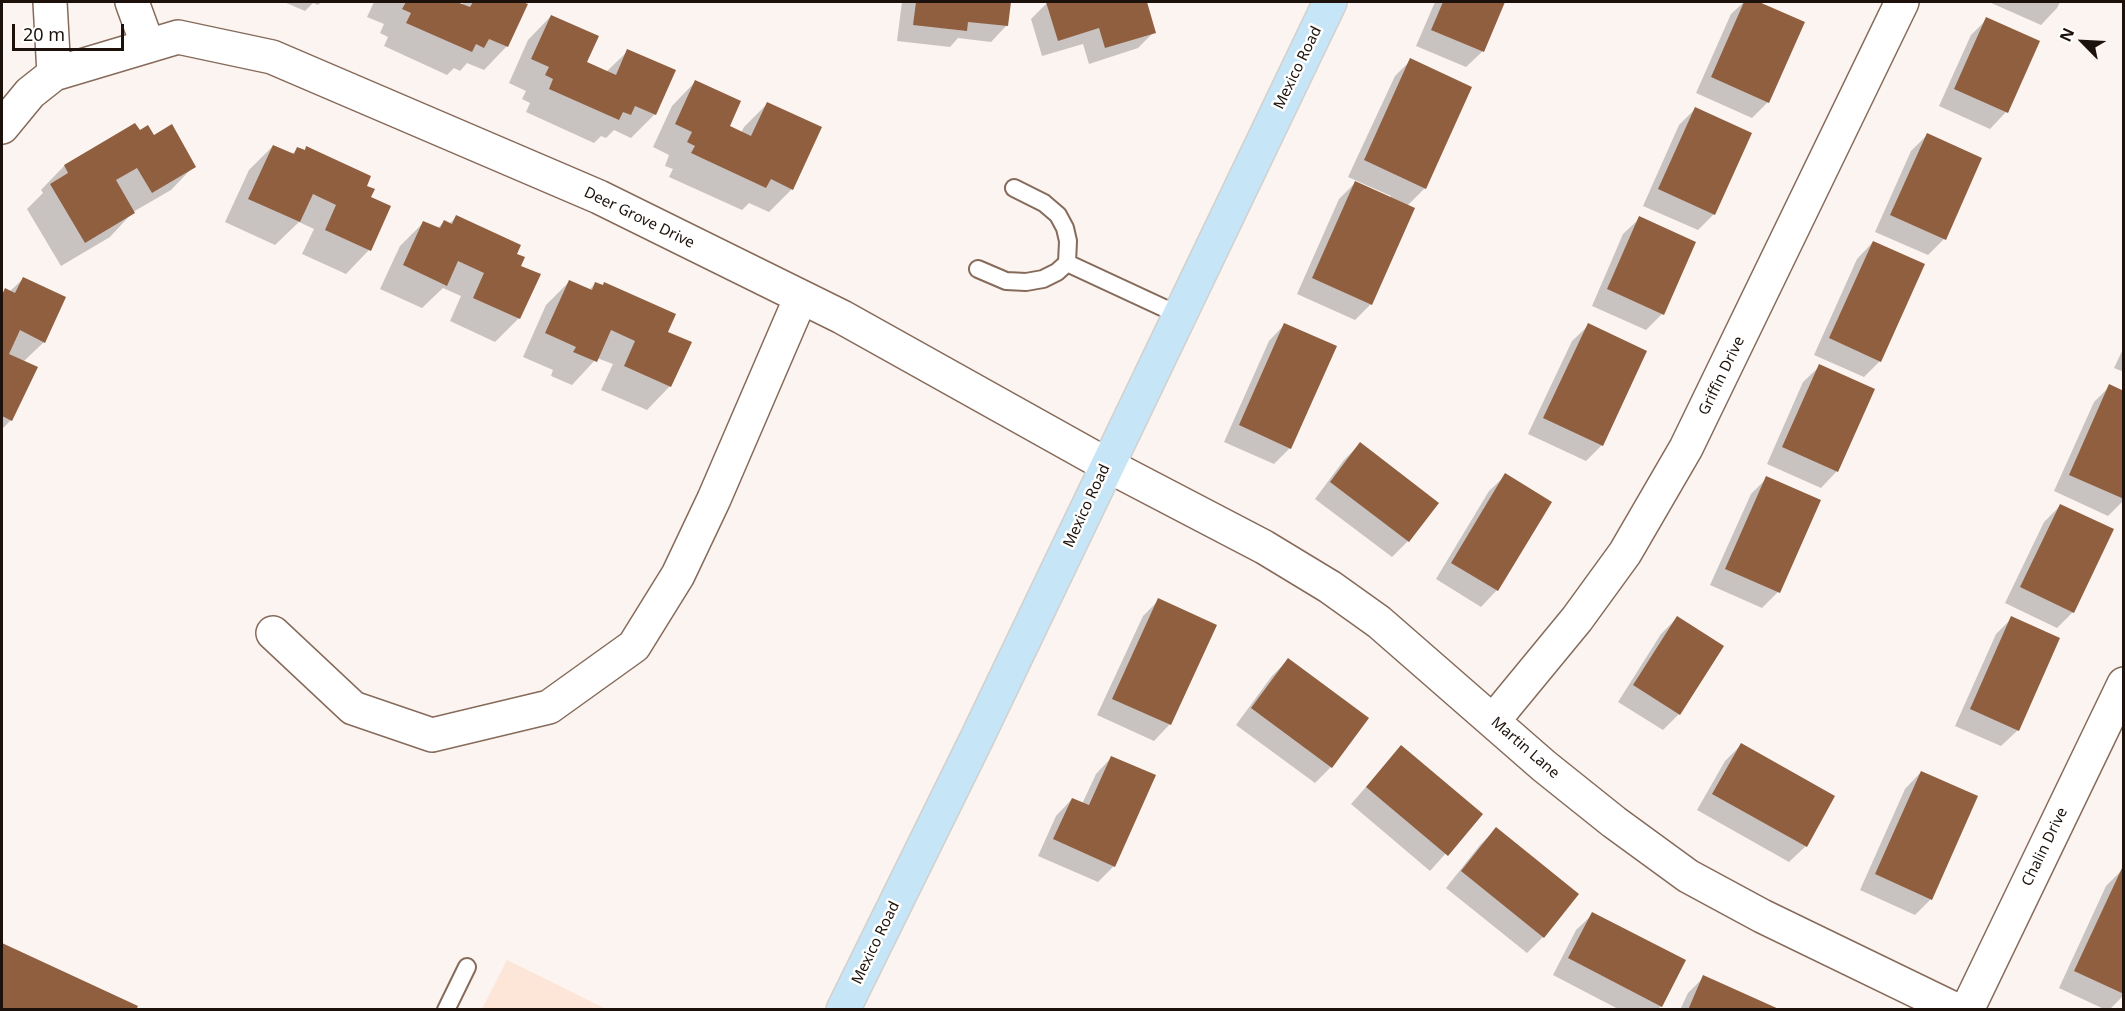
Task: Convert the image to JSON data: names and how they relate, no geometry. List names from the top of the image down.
{
  "streets": {
    "main road": ["Mexico Road"],
    "street": [
      "Deer Grove Drive",
      "Griffin Drive",
      "Martin Lane",
      "Chalin Drive"
    ]
  },
  "crossings": [
    ["Mexico Road", "Deer Grove Drive"],
    ["Mexico Road", "Martin Lane"],
    ["Deer Grove Drive", "Martin Lane"],
    ["Griffin Drive", "Martin Lane"]
  ],
  "scale_bar": "20 m",
  "north": "top left"
}
